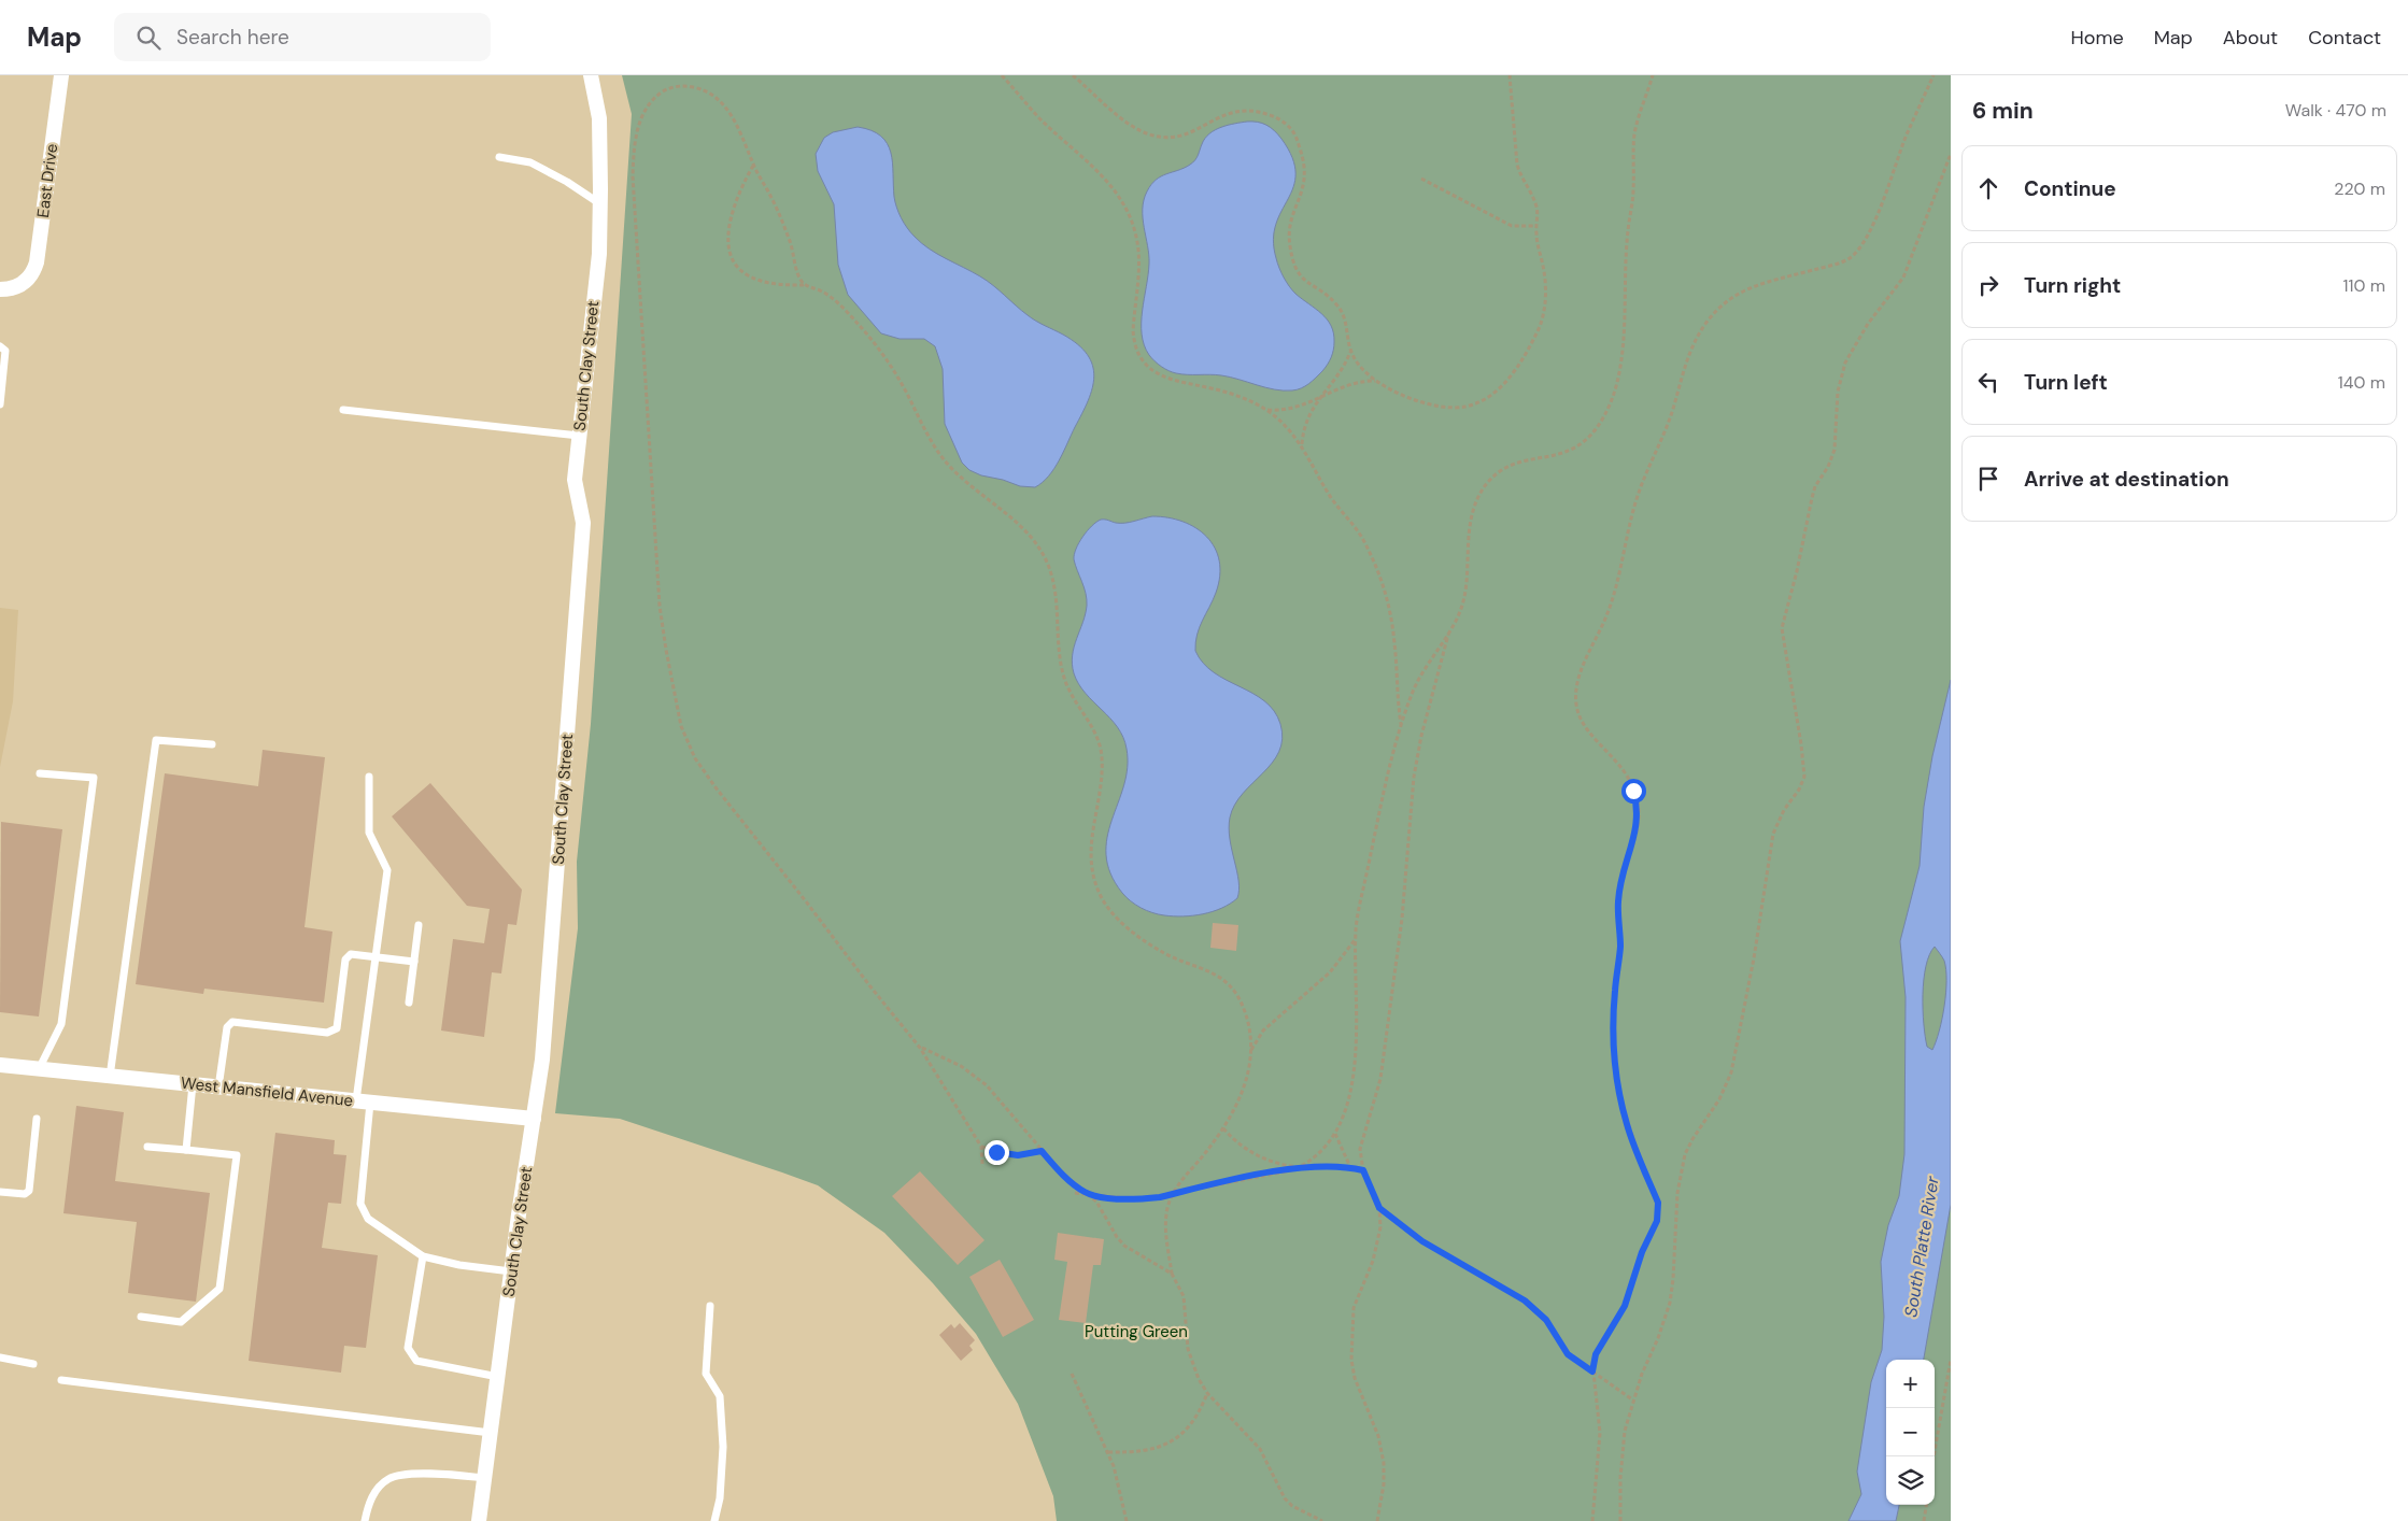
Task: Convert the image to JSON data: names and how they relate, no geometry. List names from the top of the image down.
{
  "streets": {
    "street": ["East Drive", "South Clay Street", "West Mansfield Avenue"]
  },
  "crossings": [
    ["South Clay Street", "West Mansfield Avenue"]
  ],
  "water": ["South Platte River"],
  "parks": ["Putting Green"],
  "page": {
    "header": "Map",
    "search": "Search here",
    "nav": [
      "Home",
      "Map",
      "About",
      "Contact"
    ],
    "heading": ["6 min", "Walk · 470 m"],
    "list": [
      ["Continue", "220 m"],
      ["Turn right", "110 m"],
      ["Turn left", "140 m"],
      "Arrive at destination"
    ],
    "map_buttons": ["+", "−"]
  }
}
